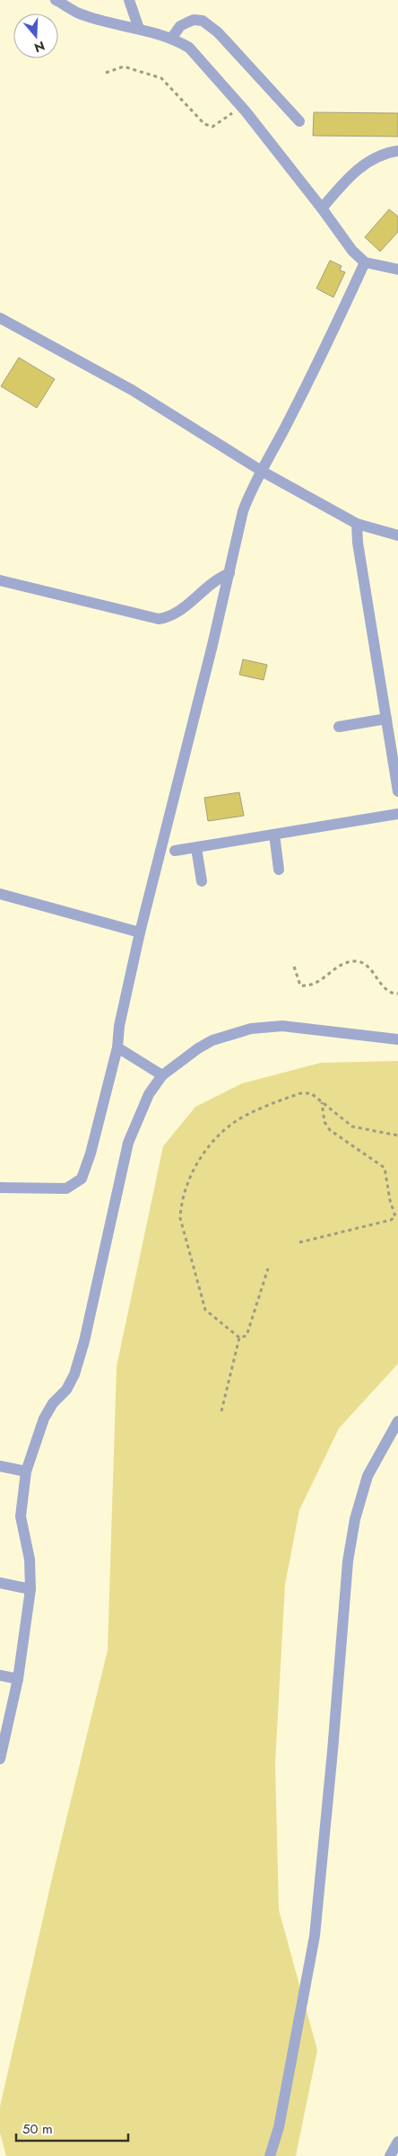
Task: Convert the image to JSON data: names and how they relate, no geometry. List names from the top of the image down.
{
  "scale_bar": "50 m",
  "north": "bottom"
}
